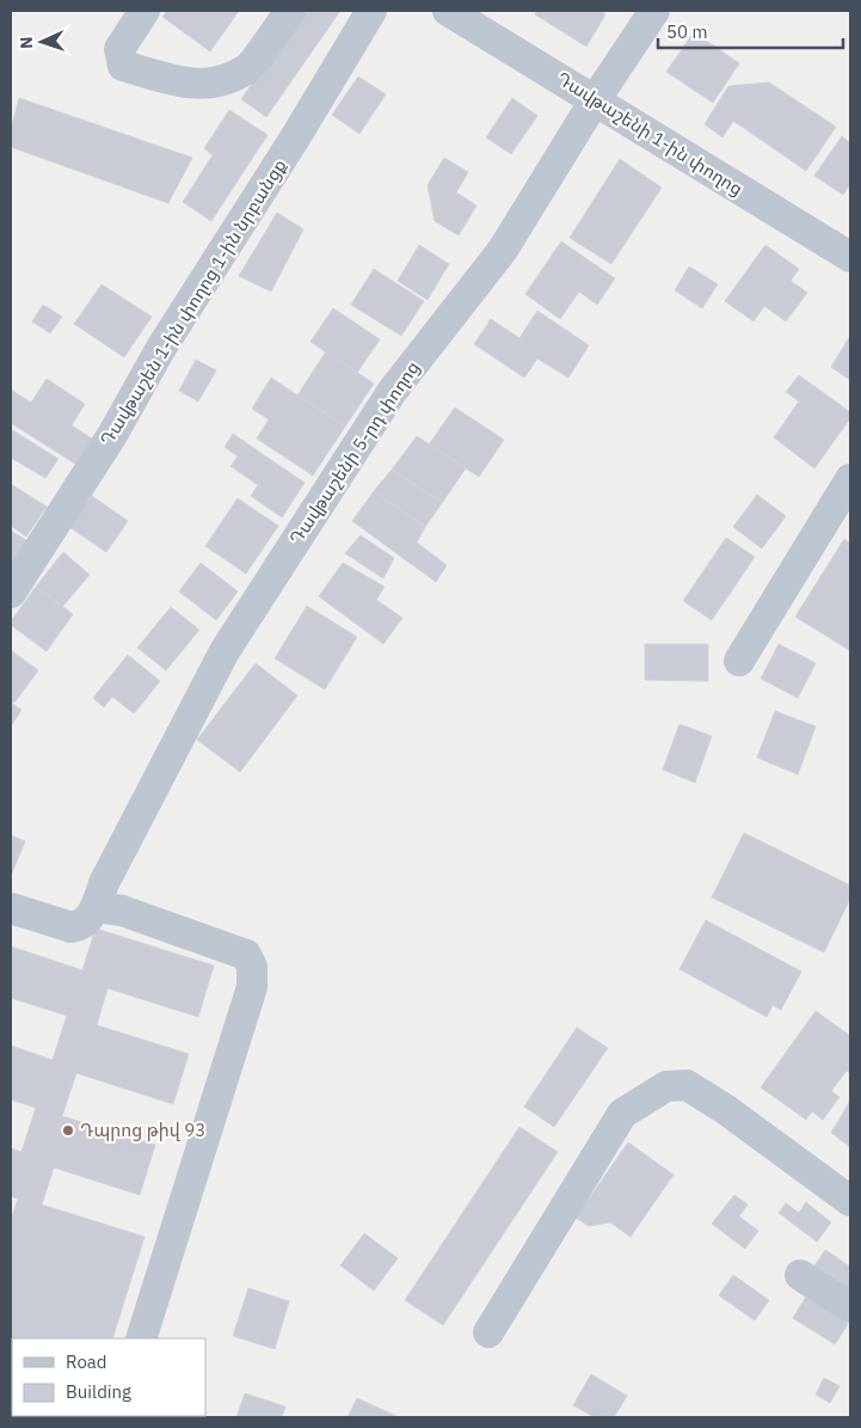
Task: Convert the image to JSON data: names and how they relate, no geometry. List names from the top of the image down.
{
  "streets": {
    "street": ["Դավթաշենի 1-ին փողոց", "Դավթաշեն 1-ին փողոց 1-ին նրբանցք", "Դավթաշենի 5-րդ փողոց"]
  },
  "crossings": [
    ["Դավթաշենի 1-ին փողոց", "Դավթաշենի 5-րդ փողոց"]
  ],
  "places": ["Դպրոց թիվ 93"],
  "legend": ["Road", "Building"],
  "scale_bar": "50 m",
  "north": "left"
}
